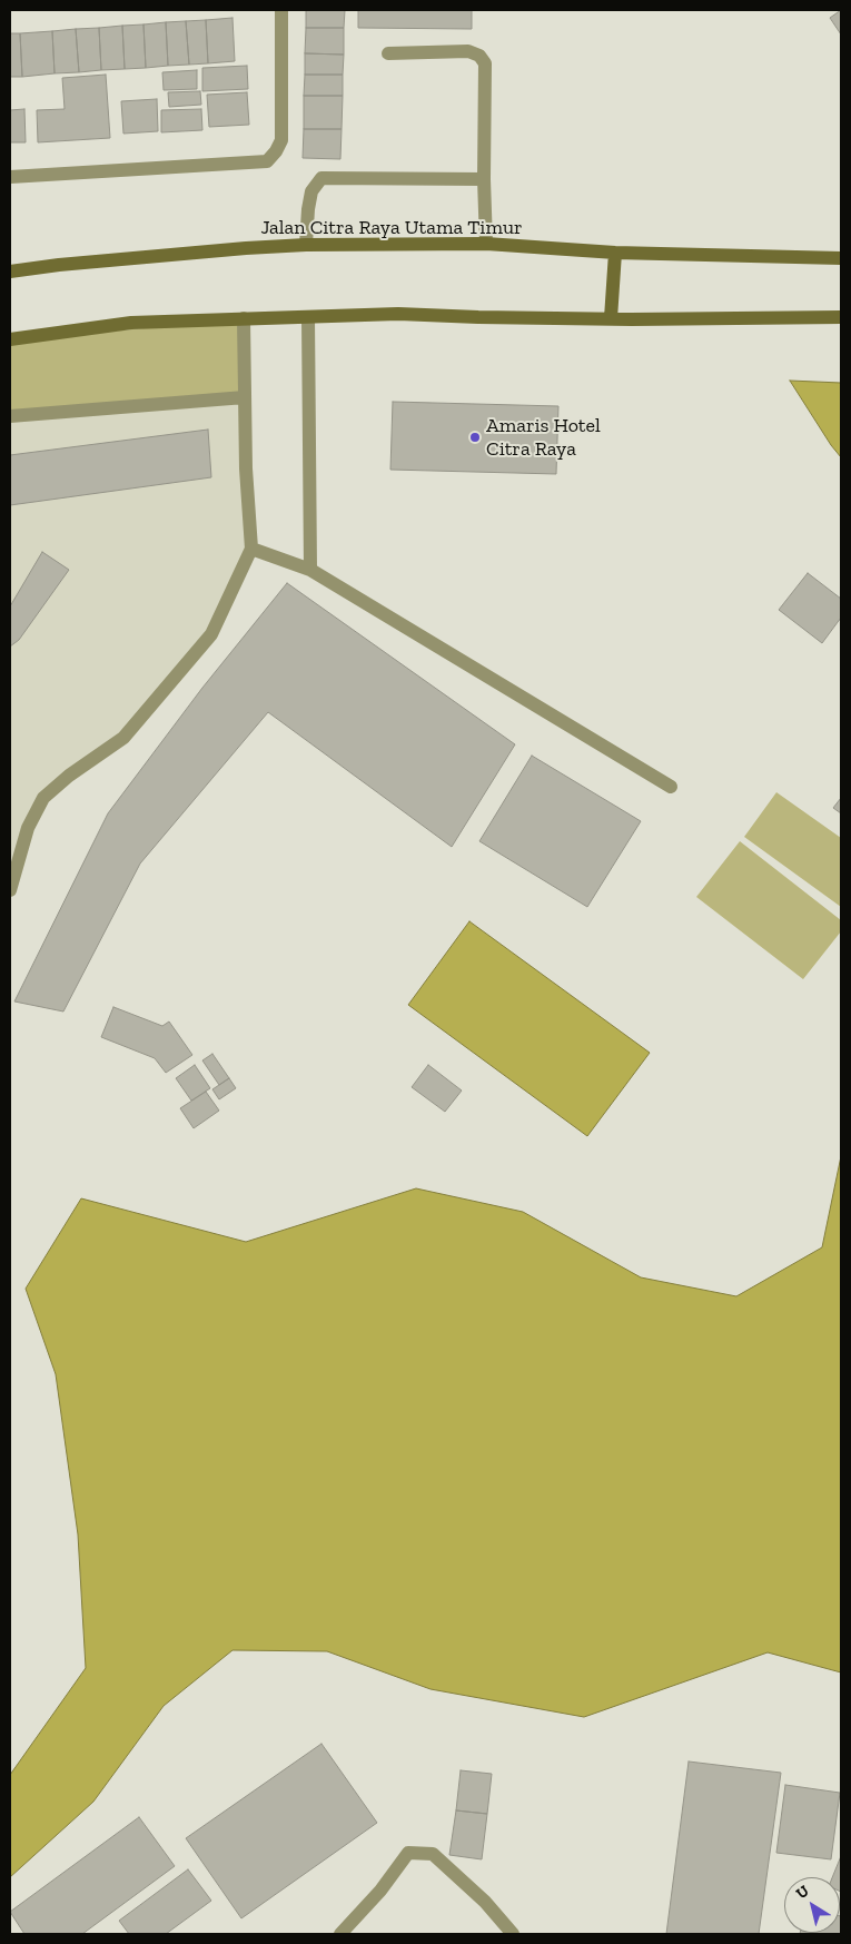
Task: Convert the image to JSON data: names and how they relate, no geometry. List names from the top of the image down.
{
  "streets": {
    "main road": ["Jalan Citra Raya Utama Timur"]
  },
  "places": ["Amaris Hotel Citra Raya"],
  "north": "top left"
}
